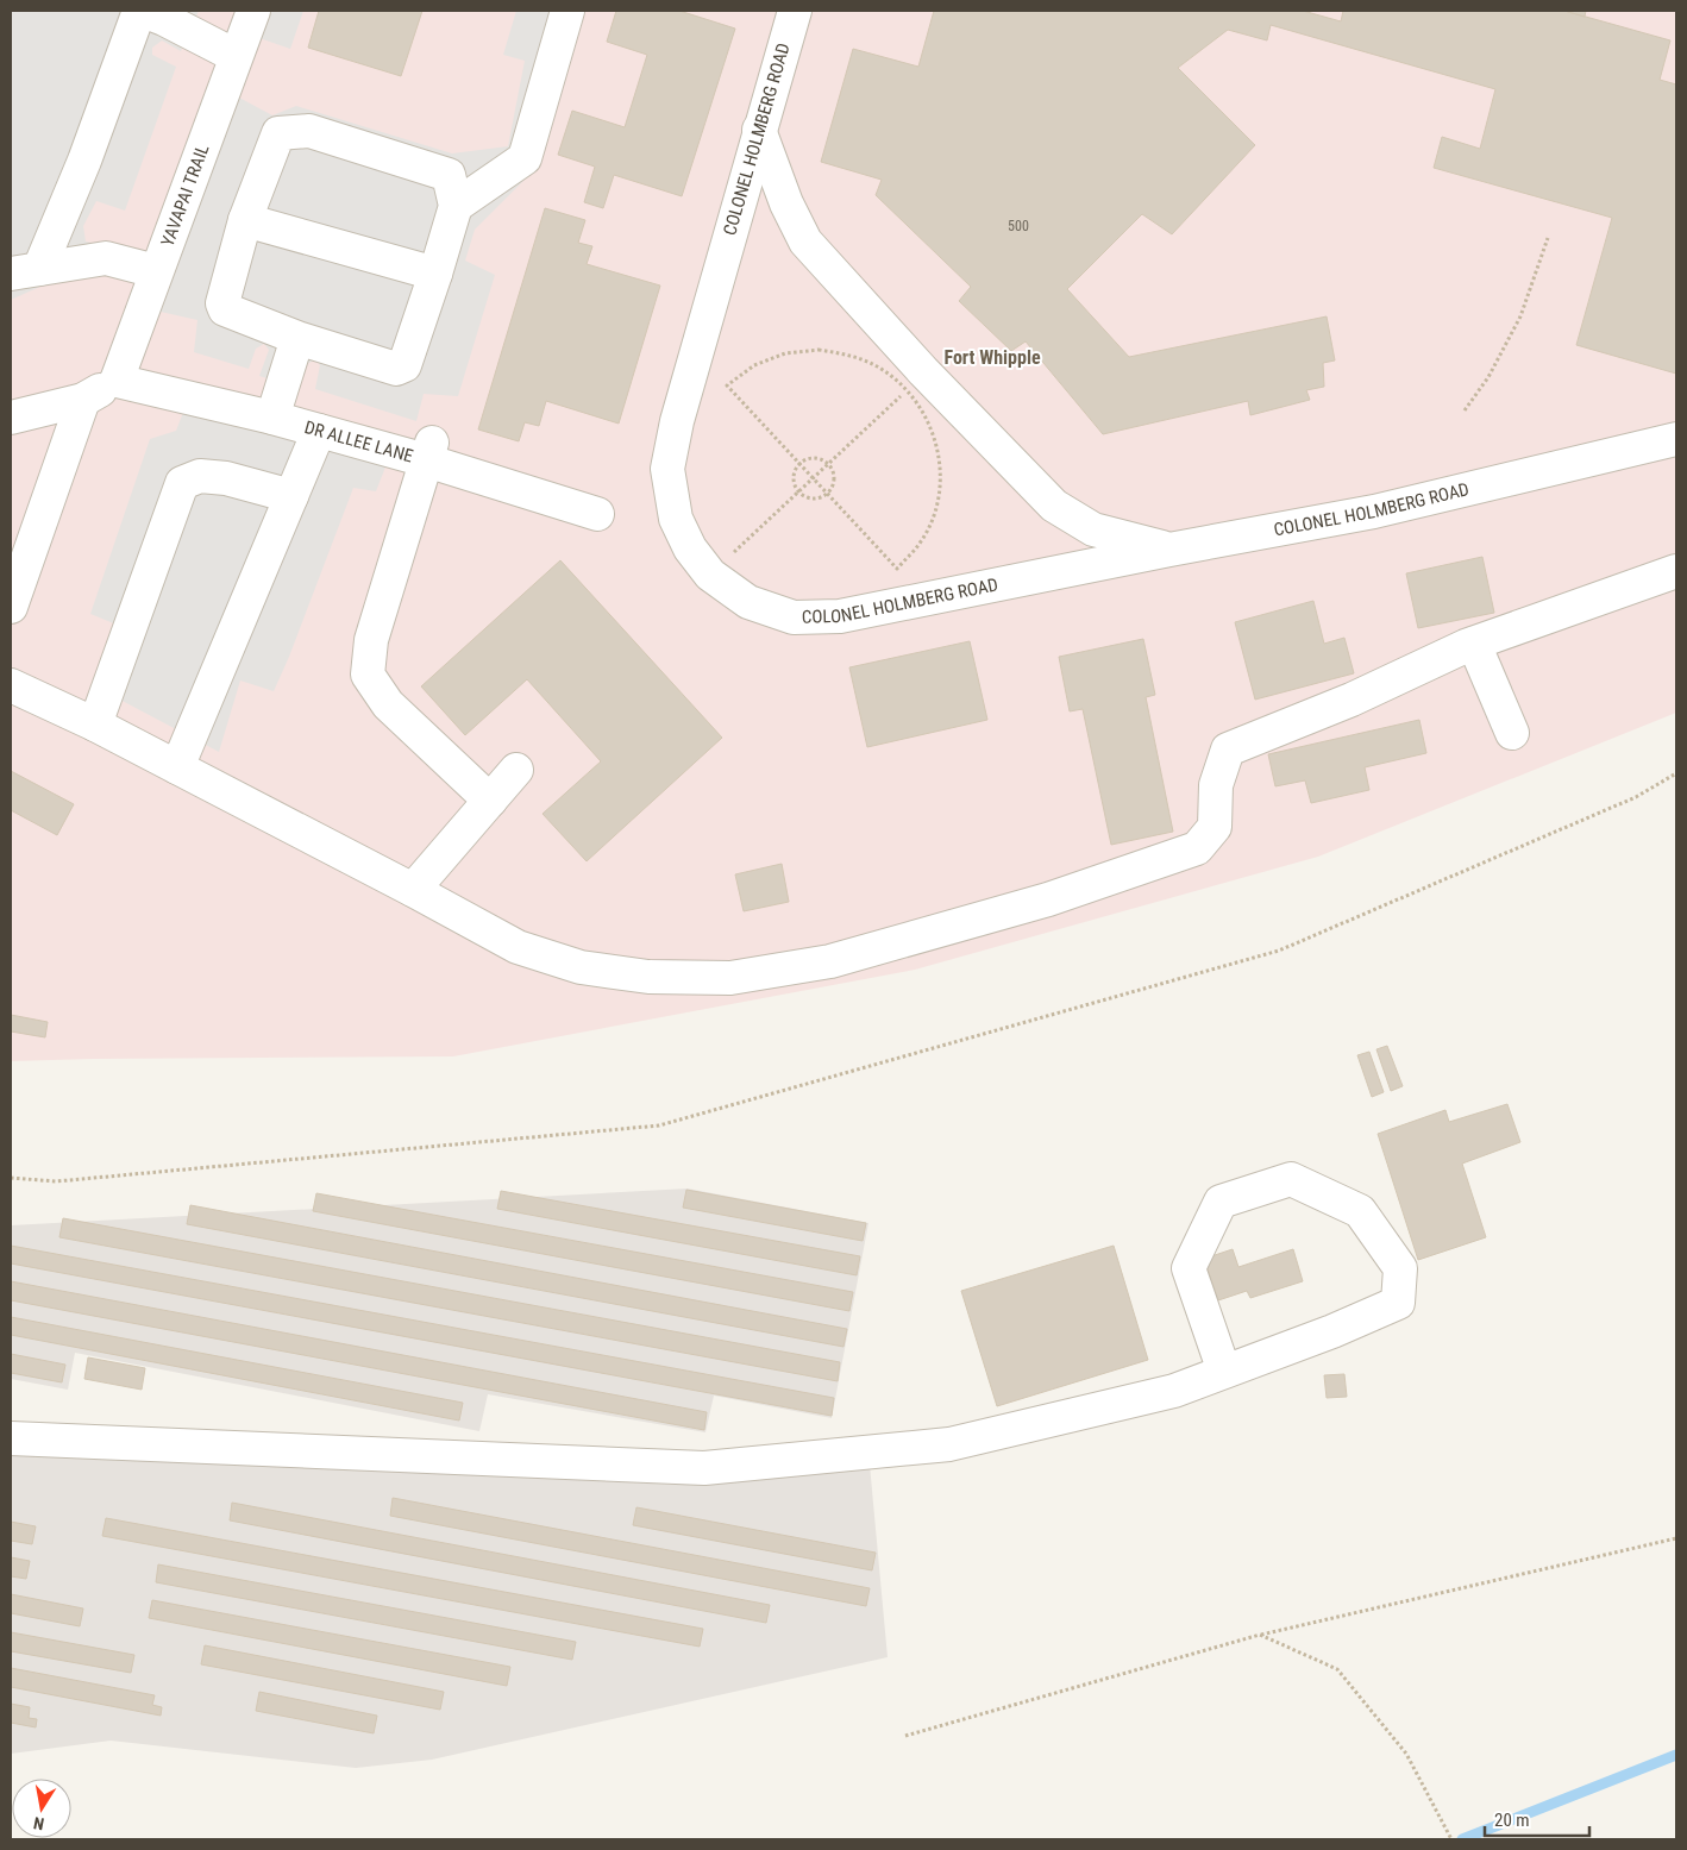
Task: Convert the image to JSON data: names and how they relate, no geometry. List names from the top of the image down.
{
  "streets": {
    "lane": ["COLONEL HOLMBERG ROAD", "YAVAPAI TRAIL", "DR ALLEE LANE"]
  },
  "crossings": [
    ["YAVAPAI TRAIL", "DR ALLEE LANE"]
  ],
  "districts": ["Fort Whipple"],
  "house_numbers": ["500"],
  "scale_bar": "20 m",
  "north": "bottom"
}
